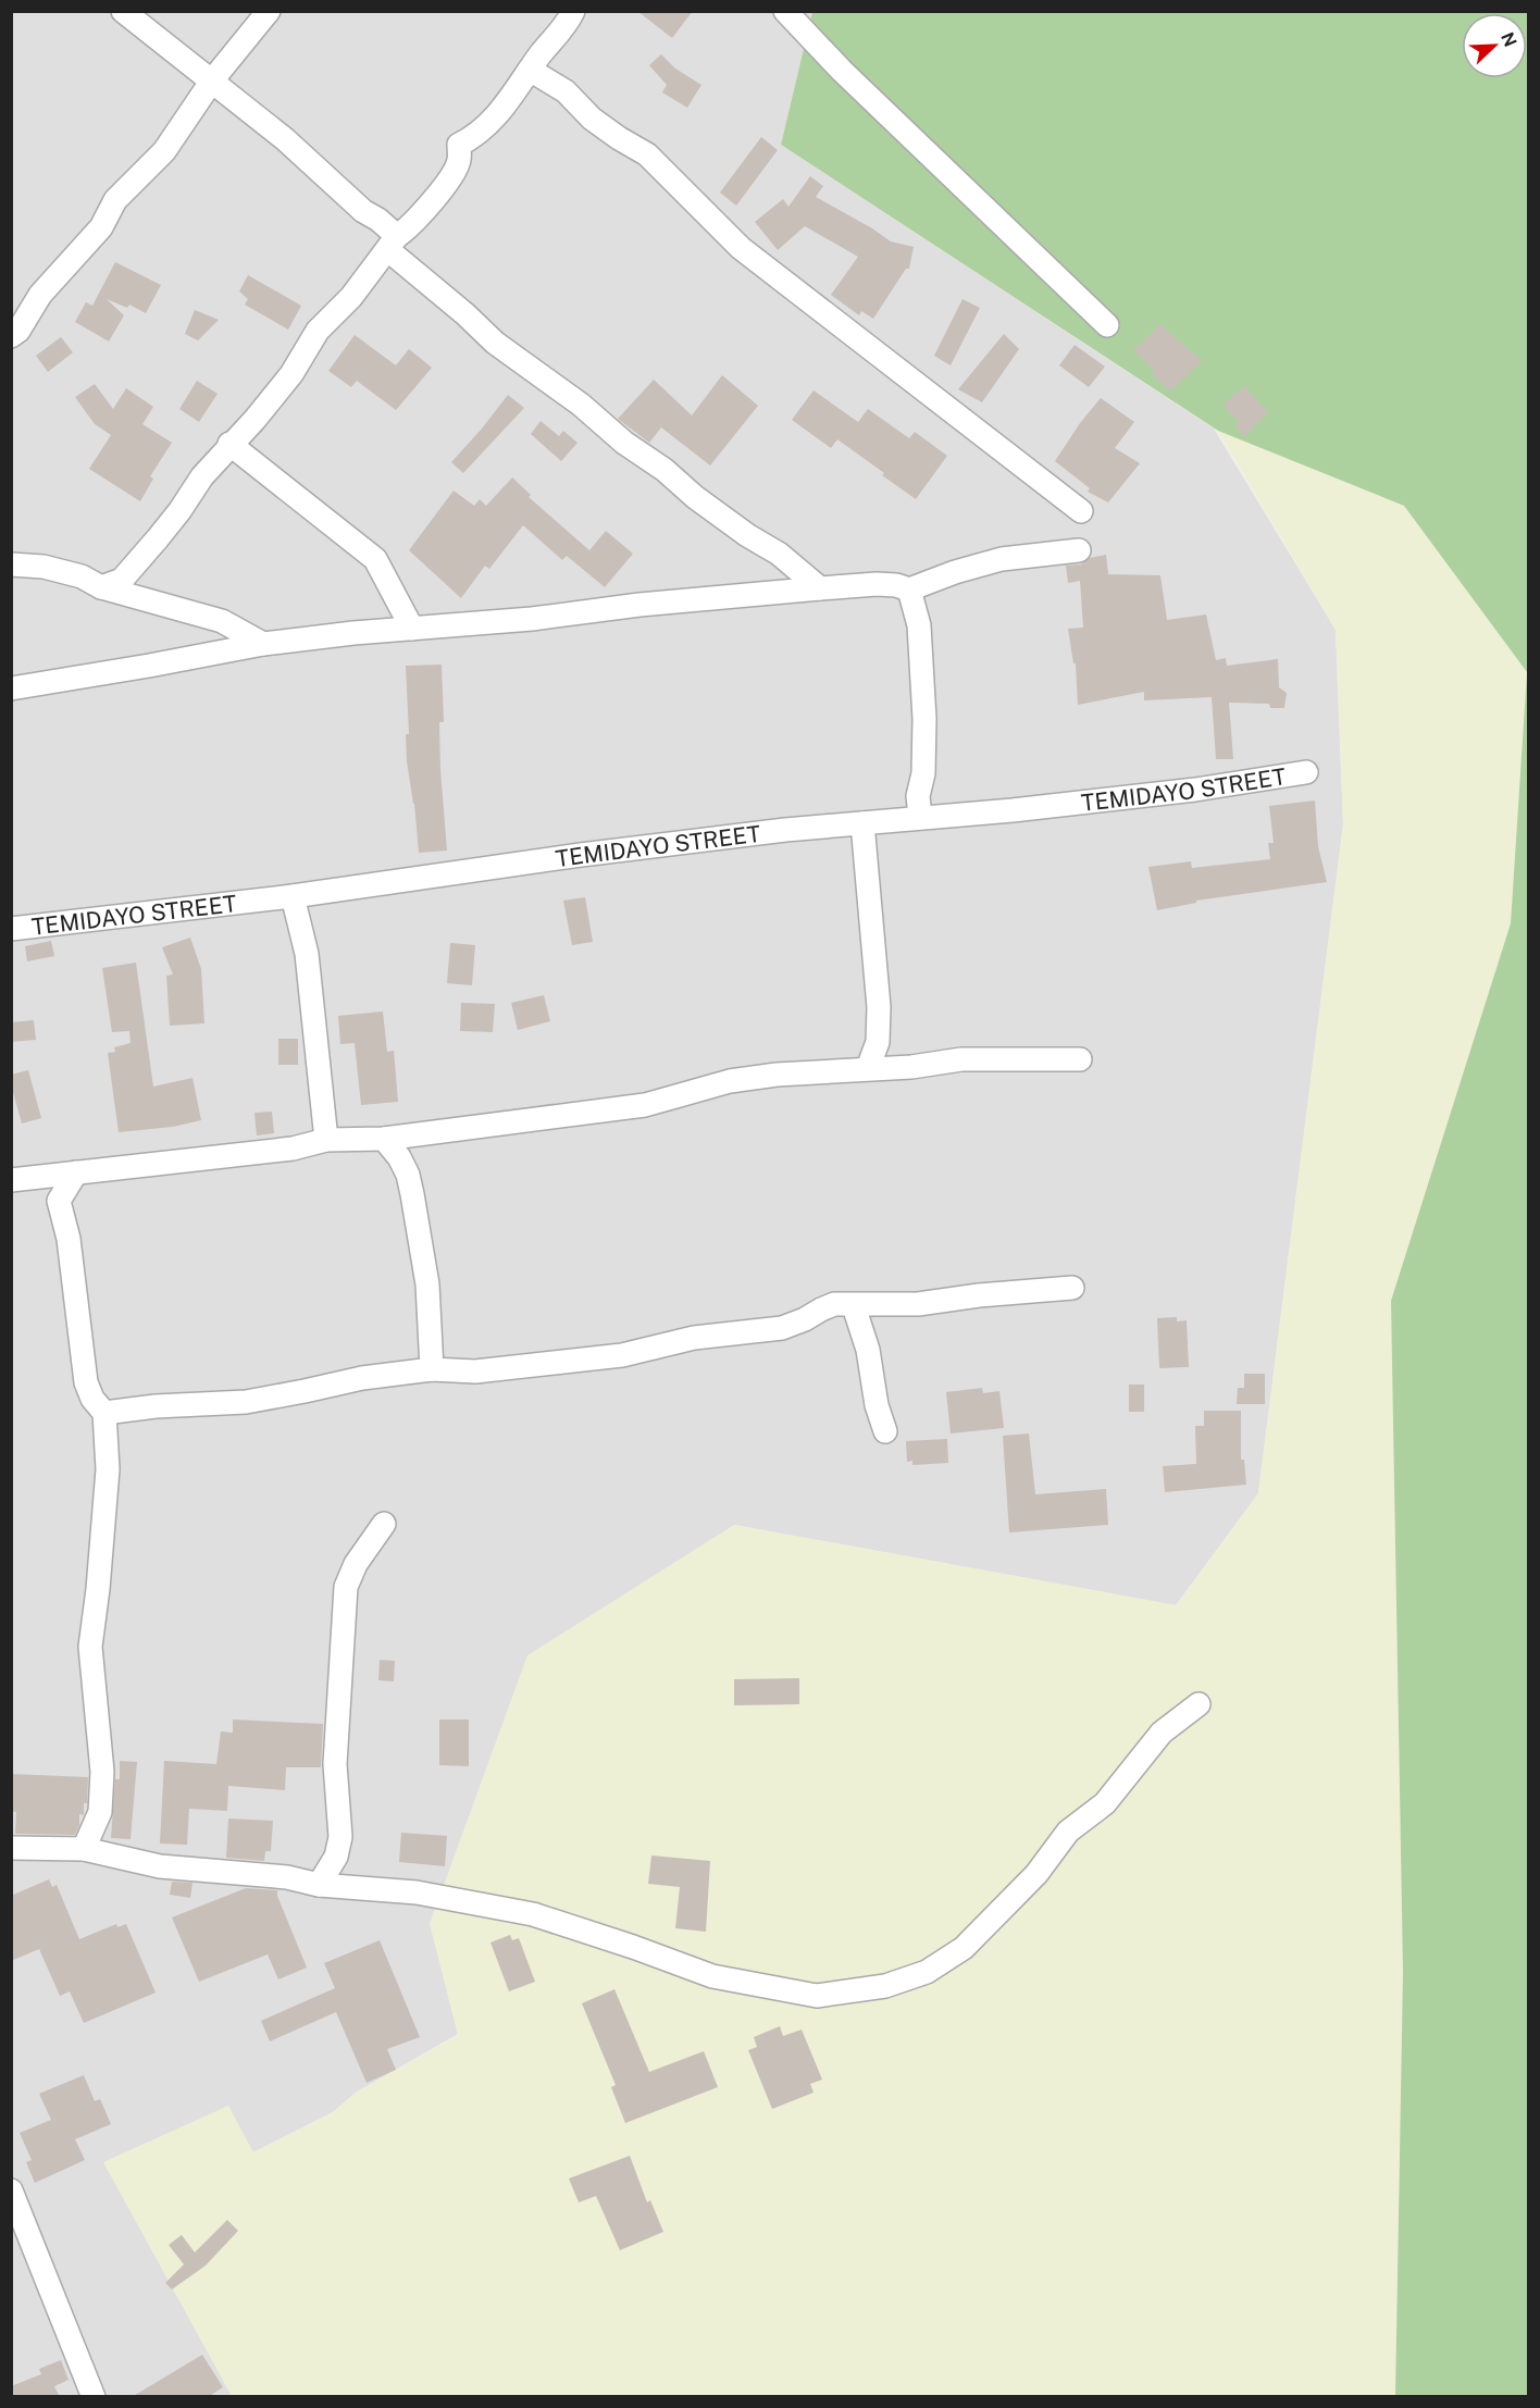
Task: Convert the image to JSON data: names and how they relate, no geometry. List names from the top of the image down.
{
  "streets": {
    "street": ["TEMIDAYO STREET"]
  },
  "north": "top right"
}
